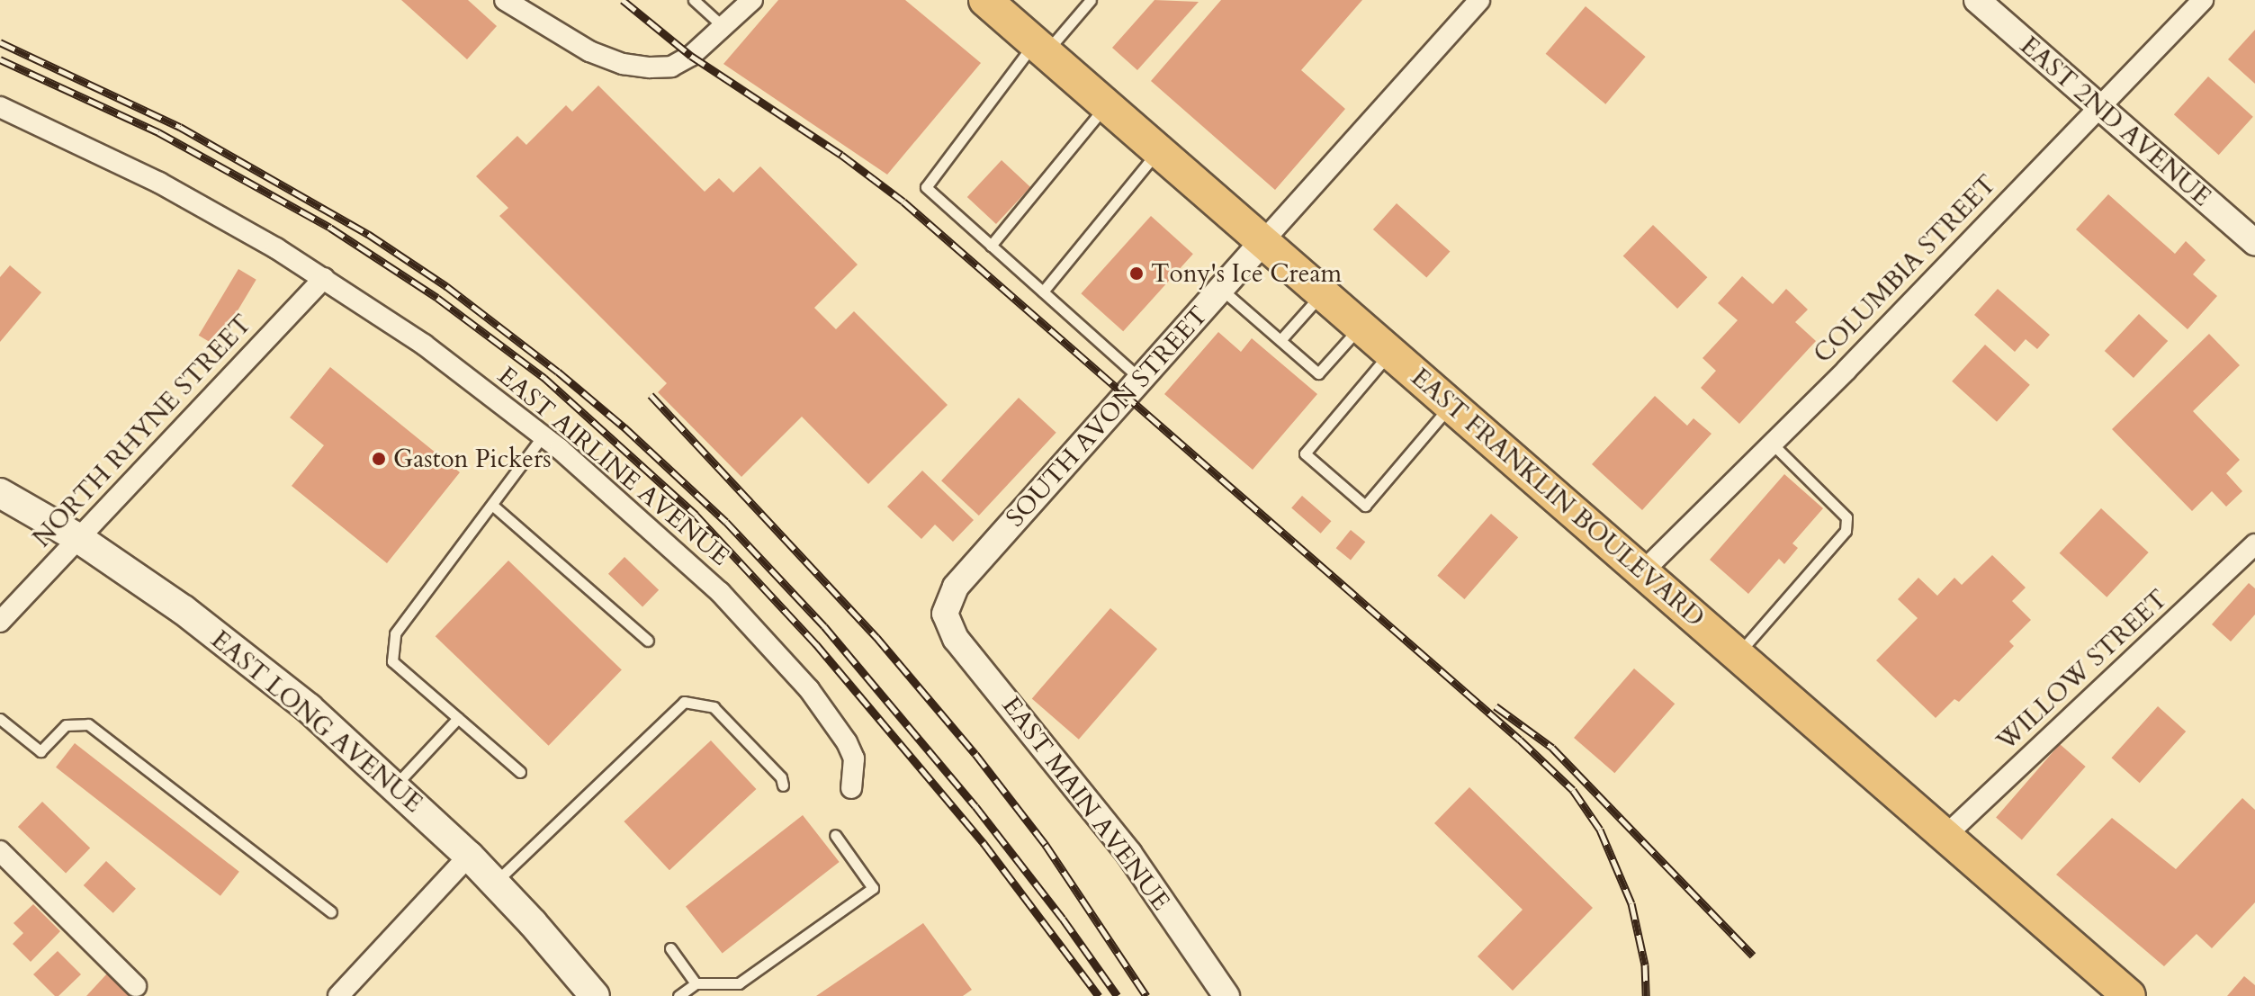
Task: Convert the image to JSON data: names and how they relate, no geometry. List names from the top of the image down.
{
  "streets": {
    "main road": ["EAST FRANKLIN BOULEVARD", "EAST LONG AVENUE"],
    "street": [
      "EAST 2ND AVENUE",
      "COLUMBIA STREET",
      "SOUTH AVON STREET",
      "NORTH RHYNE STREET",
      "EAST AIRLINE AVENUE",
      "WILLOW STREET",
      "EAST MAIN AVENUE"
    ]
  },
  "crossings": [
    ["EAST 2ND AVENUE", "COLUMBIA STREET"],
    ["COLUMBIA STREET", "EAST FRANKLIN BOULEVARD"],
    ["SOUTH AVON STREET", "EAST FRANKLIN BOULEVARD"],
    ["SOUTH AVON STREET", "EAST MAIN AVENUE"],
    ["NORTH RHYNE STREET", "EAST AIRLINE AVENUE"],
    ["NORTH RHYNE STREET", "EAST LONG AVENUE"],
    ["EAST FRANKLIN BOULEVARD", "WILLOW STREET"]
  ],
  "places": ["Tony's Ice Cream", "Gaston Pickers"]
}
